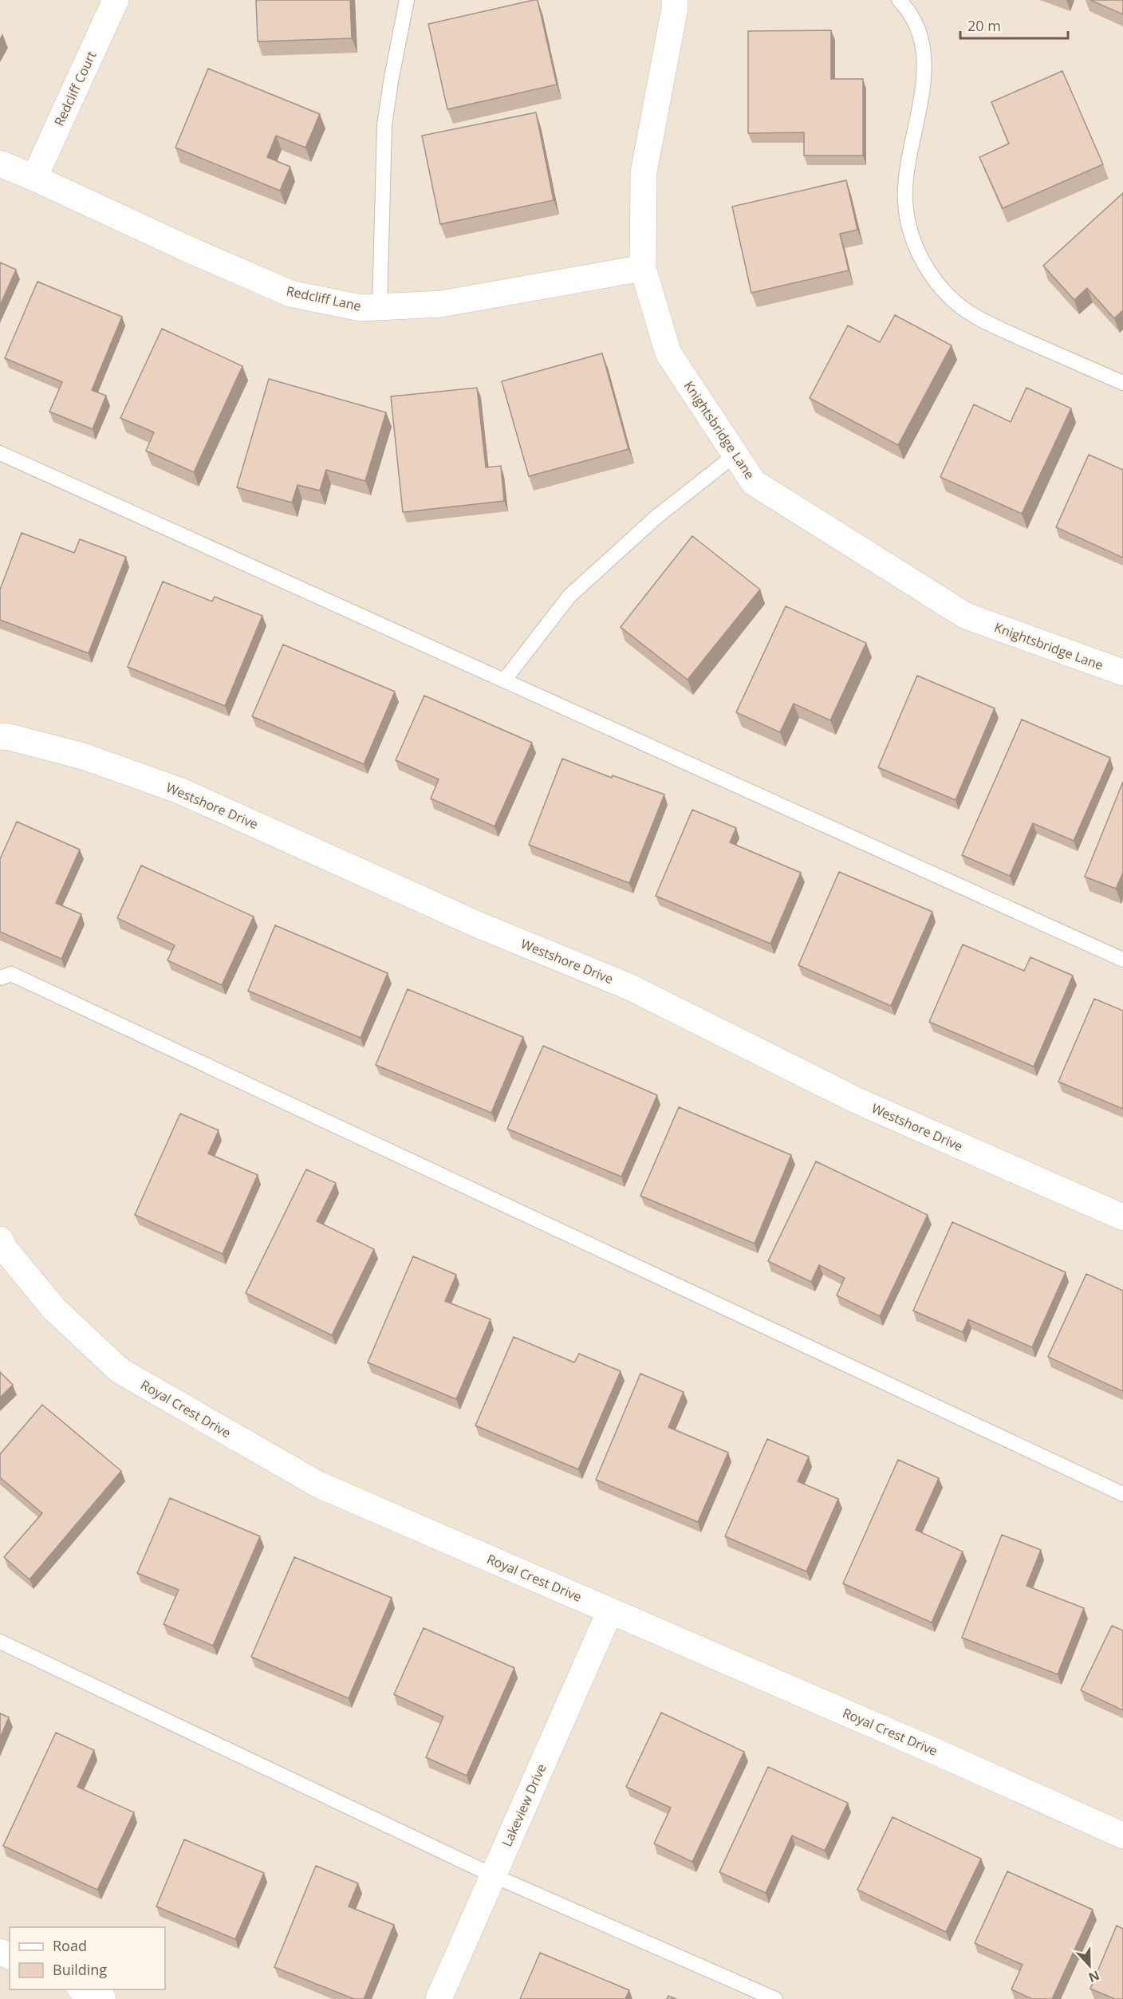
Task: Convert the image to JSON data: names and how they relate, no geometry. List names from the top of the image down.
{
  "streets": {
    "street": [
      "Redcliff Court",
      "Redcliff Lane",
      "Knightsbridge Lane",
      "Westshore Drive",
      "Royal Crest Drive",
      "Lakeview Drive"
    ]
  },
  "crossings": [
    ["Redcliff Court", "Redcliff Lane"],
    ["Redcliff Lane", "Knightsbridge Lane"],
    ["Royal Crest Drive", "Lakeview Drive"]
  ],
  "legend": ["Road", "Building"],
  "scale_bar": "20 m",
  "north": "bottom"
}
